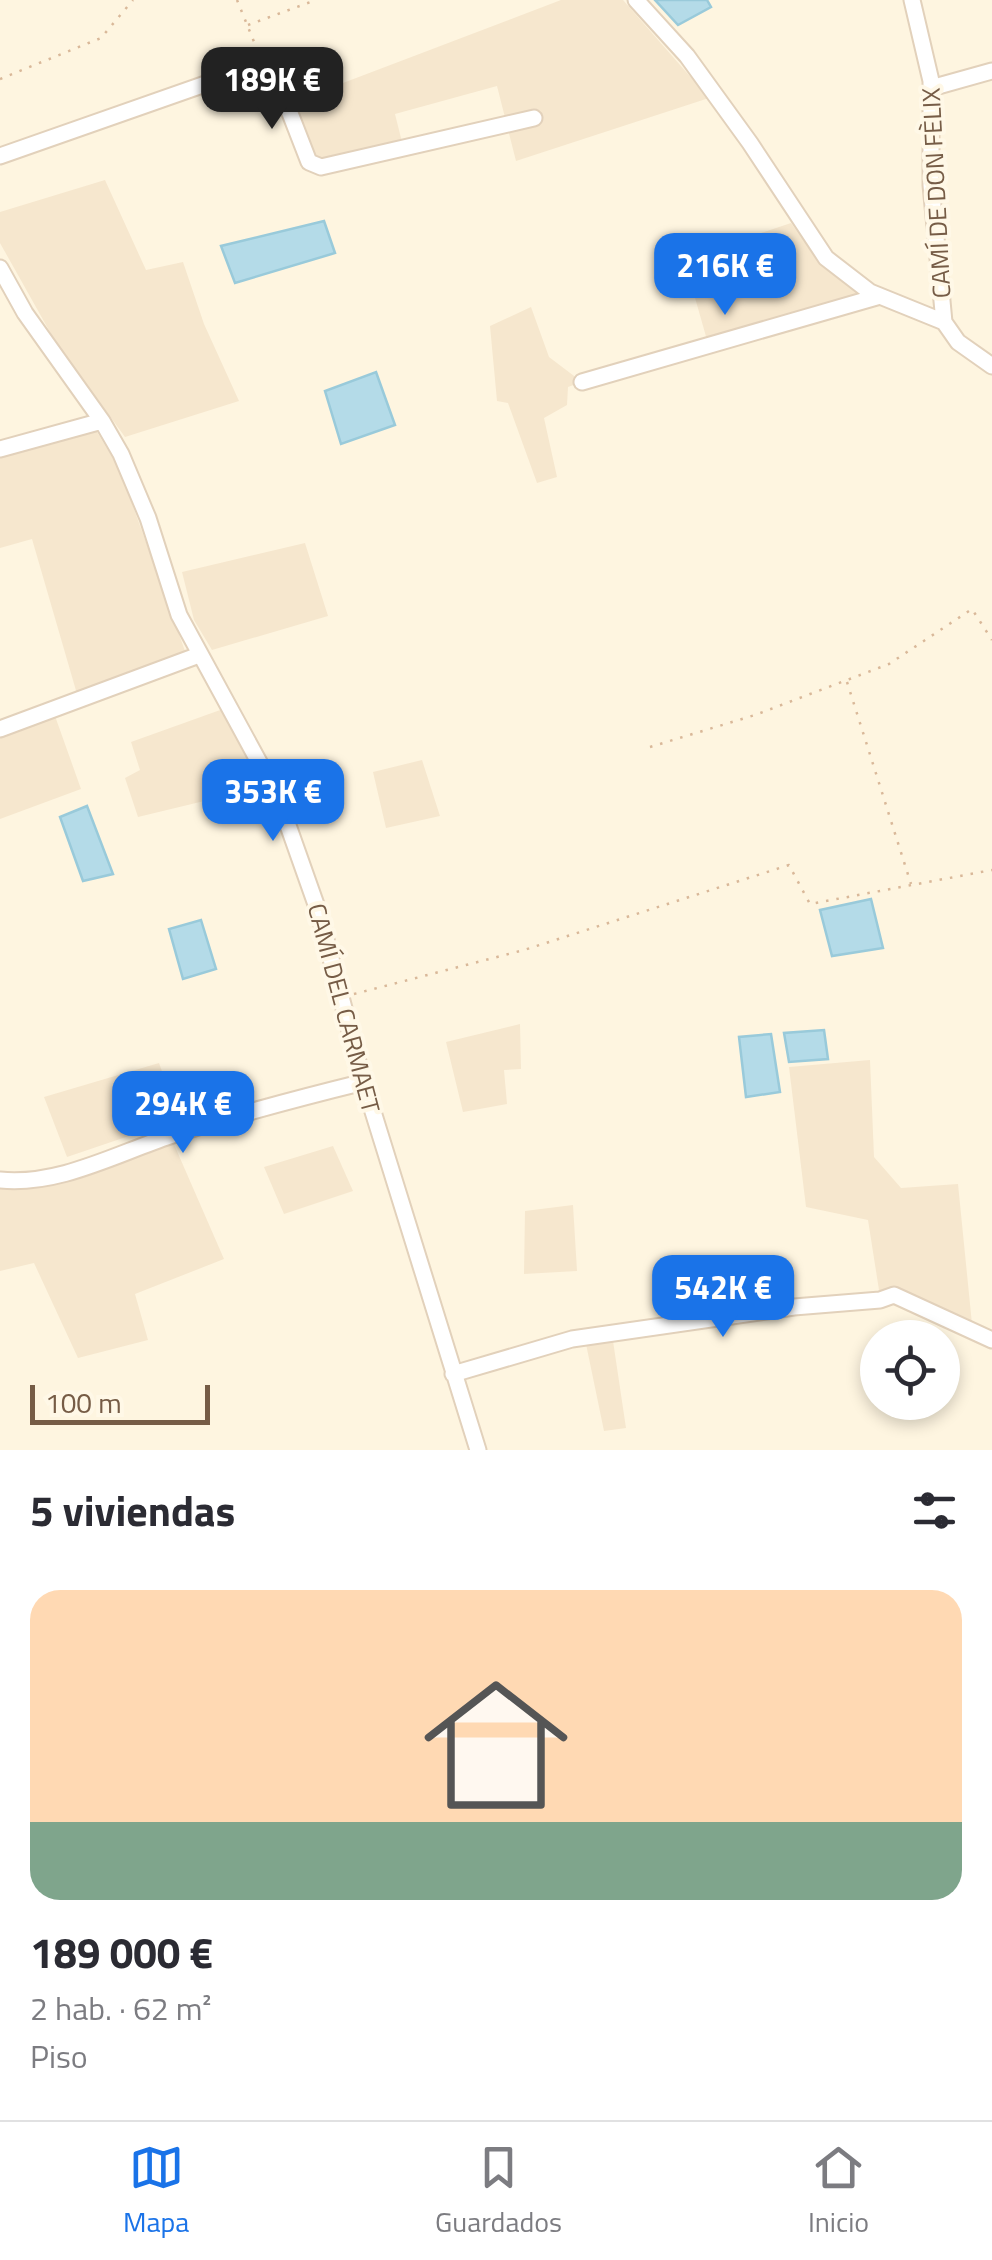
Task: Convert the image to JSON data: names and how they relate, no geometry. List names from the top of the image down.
{
  "streets": {
    "street": ["CAMÍ DE DON FÈLIX", "CAMÍ DEL CARMAET"]
  },
  "scale_bar": "100 m",
  "page": {
    "price": [
      "189K €",
      "216K €",
      "353K €",
      "294K €",
      "542K €"
    ],
    "scale": "100 m",
    "heading": "5 viviendas",
    "list": [
      {
        "name": "189 000 €",
        "note": "2 hab. · 62 m² · Piso"
      }
    ],
    "tabs": ["Mapa", "Guardados", "Inicio"]
  }
}
